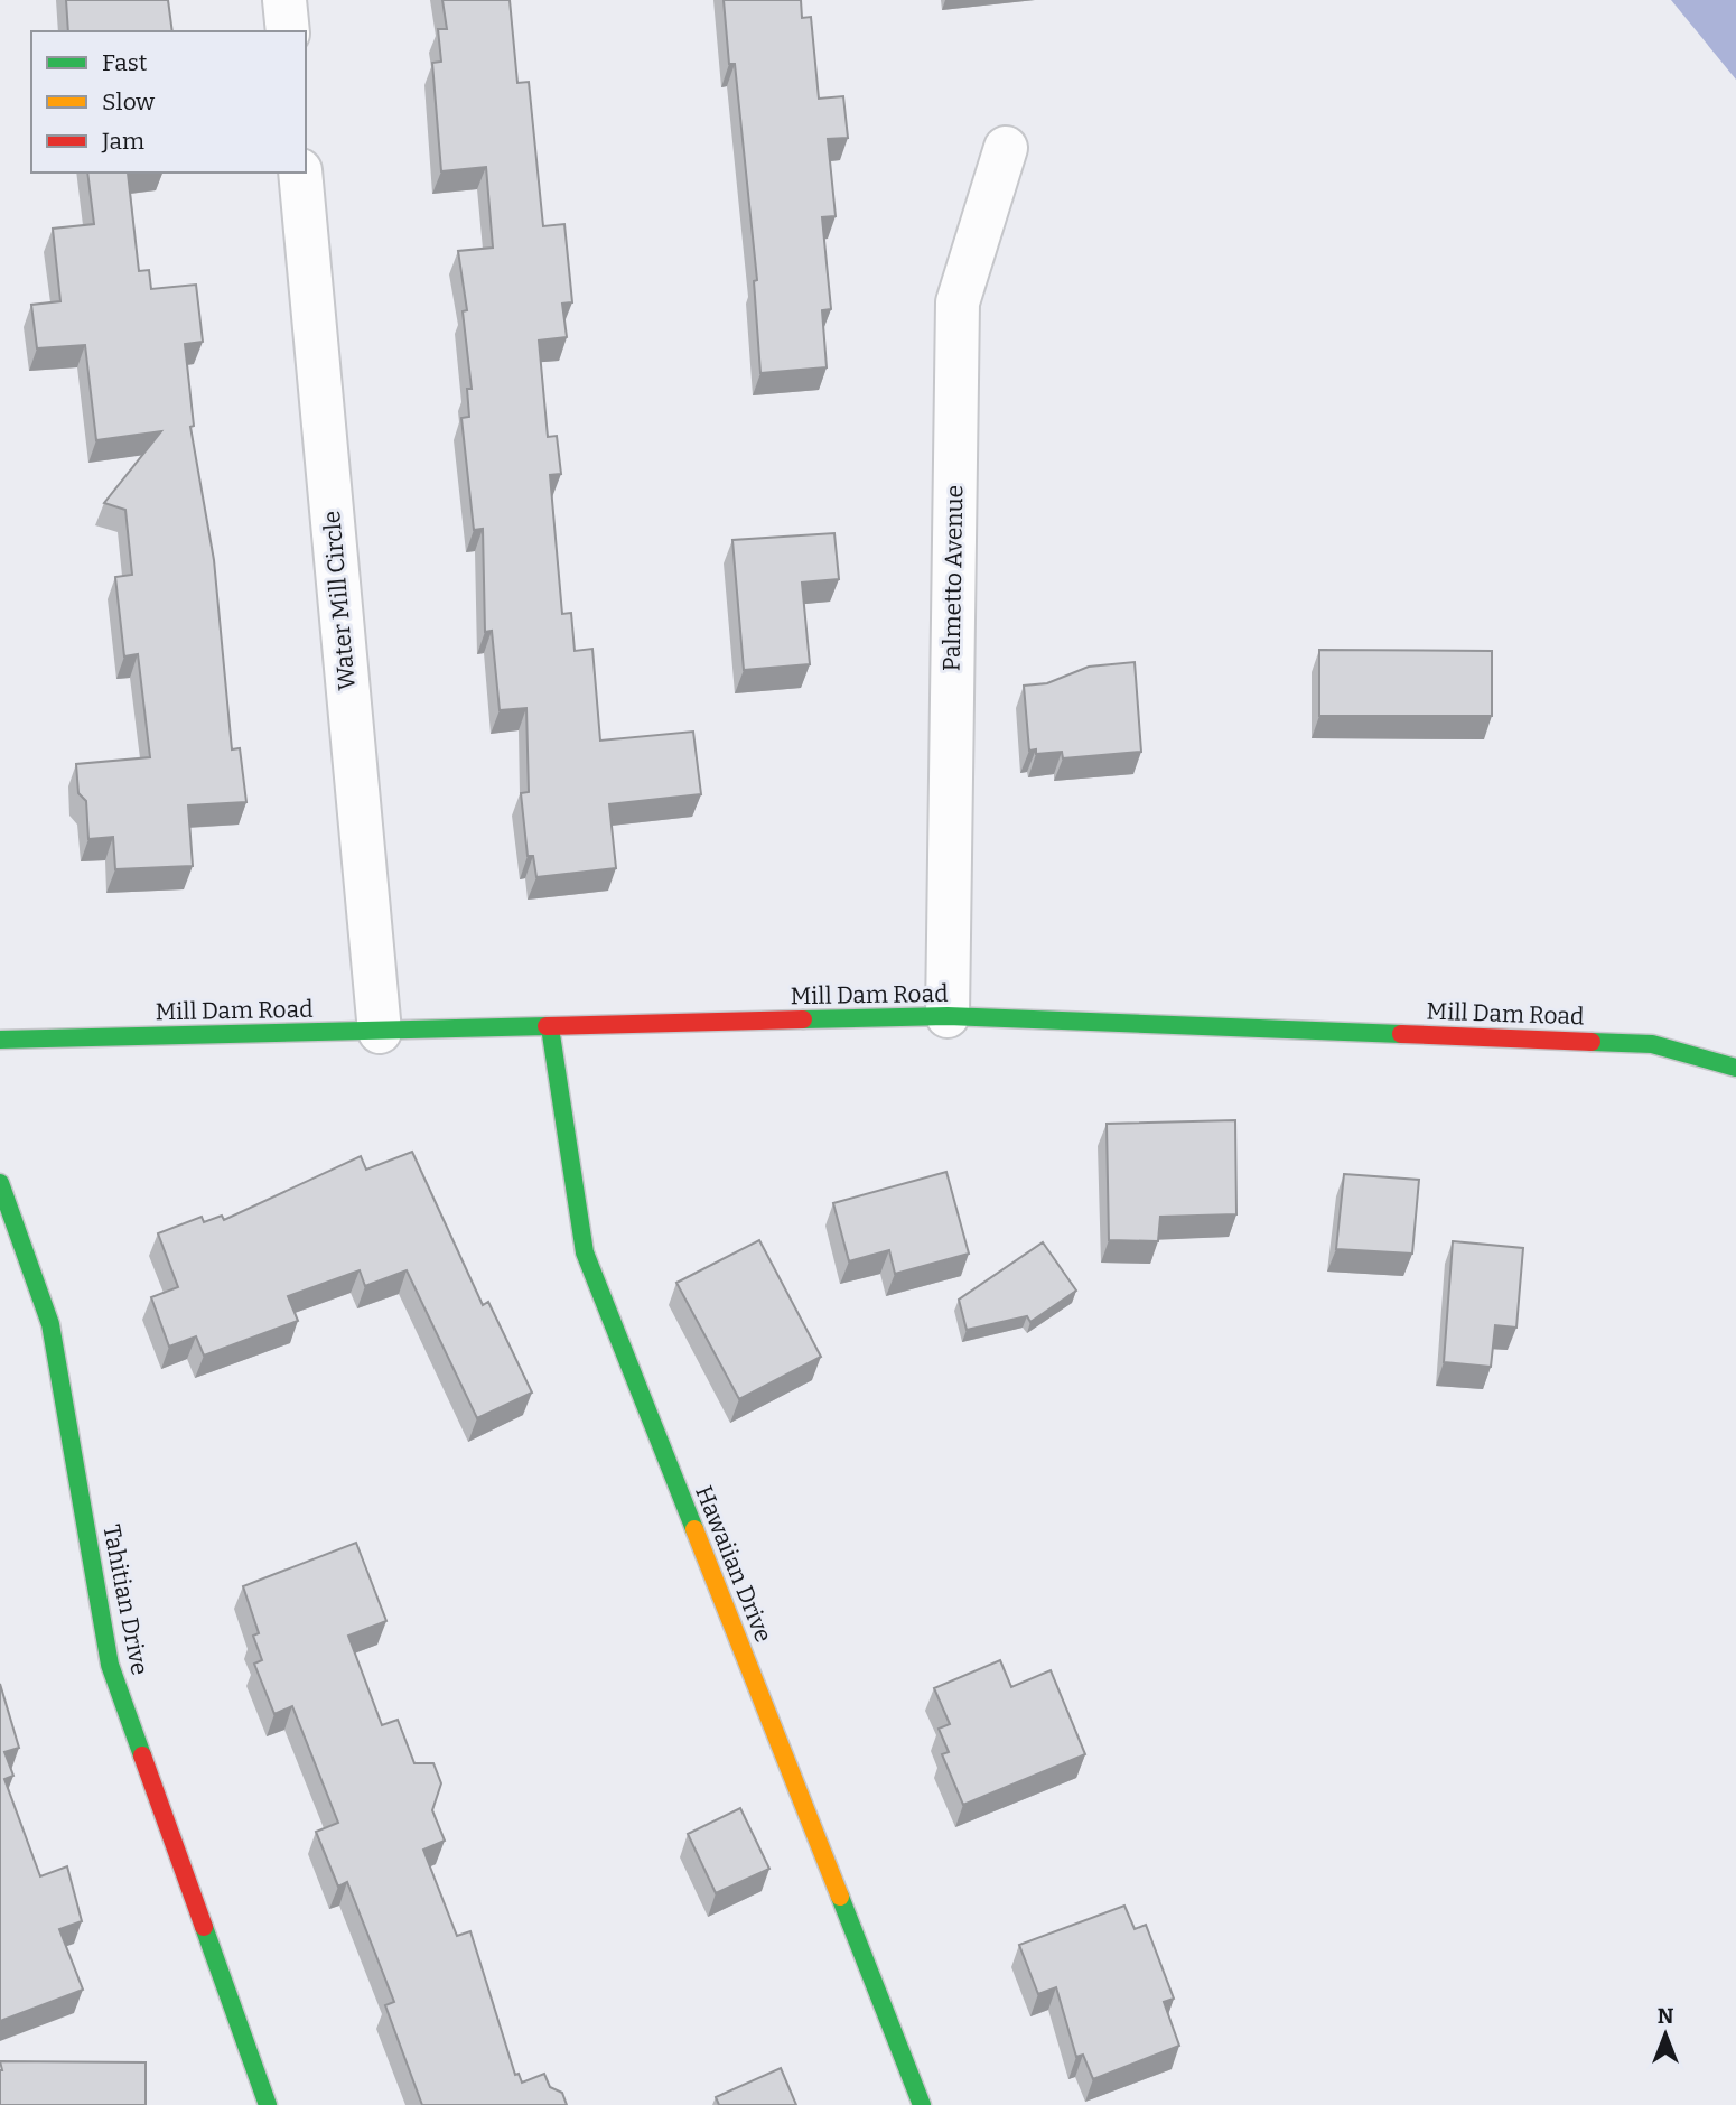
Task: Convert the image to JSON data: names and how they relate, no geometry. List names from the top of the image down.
{
  "streets": {
    "street": [
      "Palmetto Avenue",
      "Water Mill Circle",
      "Mill Dam Road",
      "Hawaiian Drive",
      "Tahitian Drive"
    ]
  },
  "crossings": [
    ["Palmetto Avenue", "Mill Dam Road"],
    ["Water Mill Circle", "Mill Dam Road"],
    ["Mill Dam Road", "Hawaiian Drive"]
  ],
  "legend": ["Fast", "Slow", "Jam"],
  "north": "top"
}
